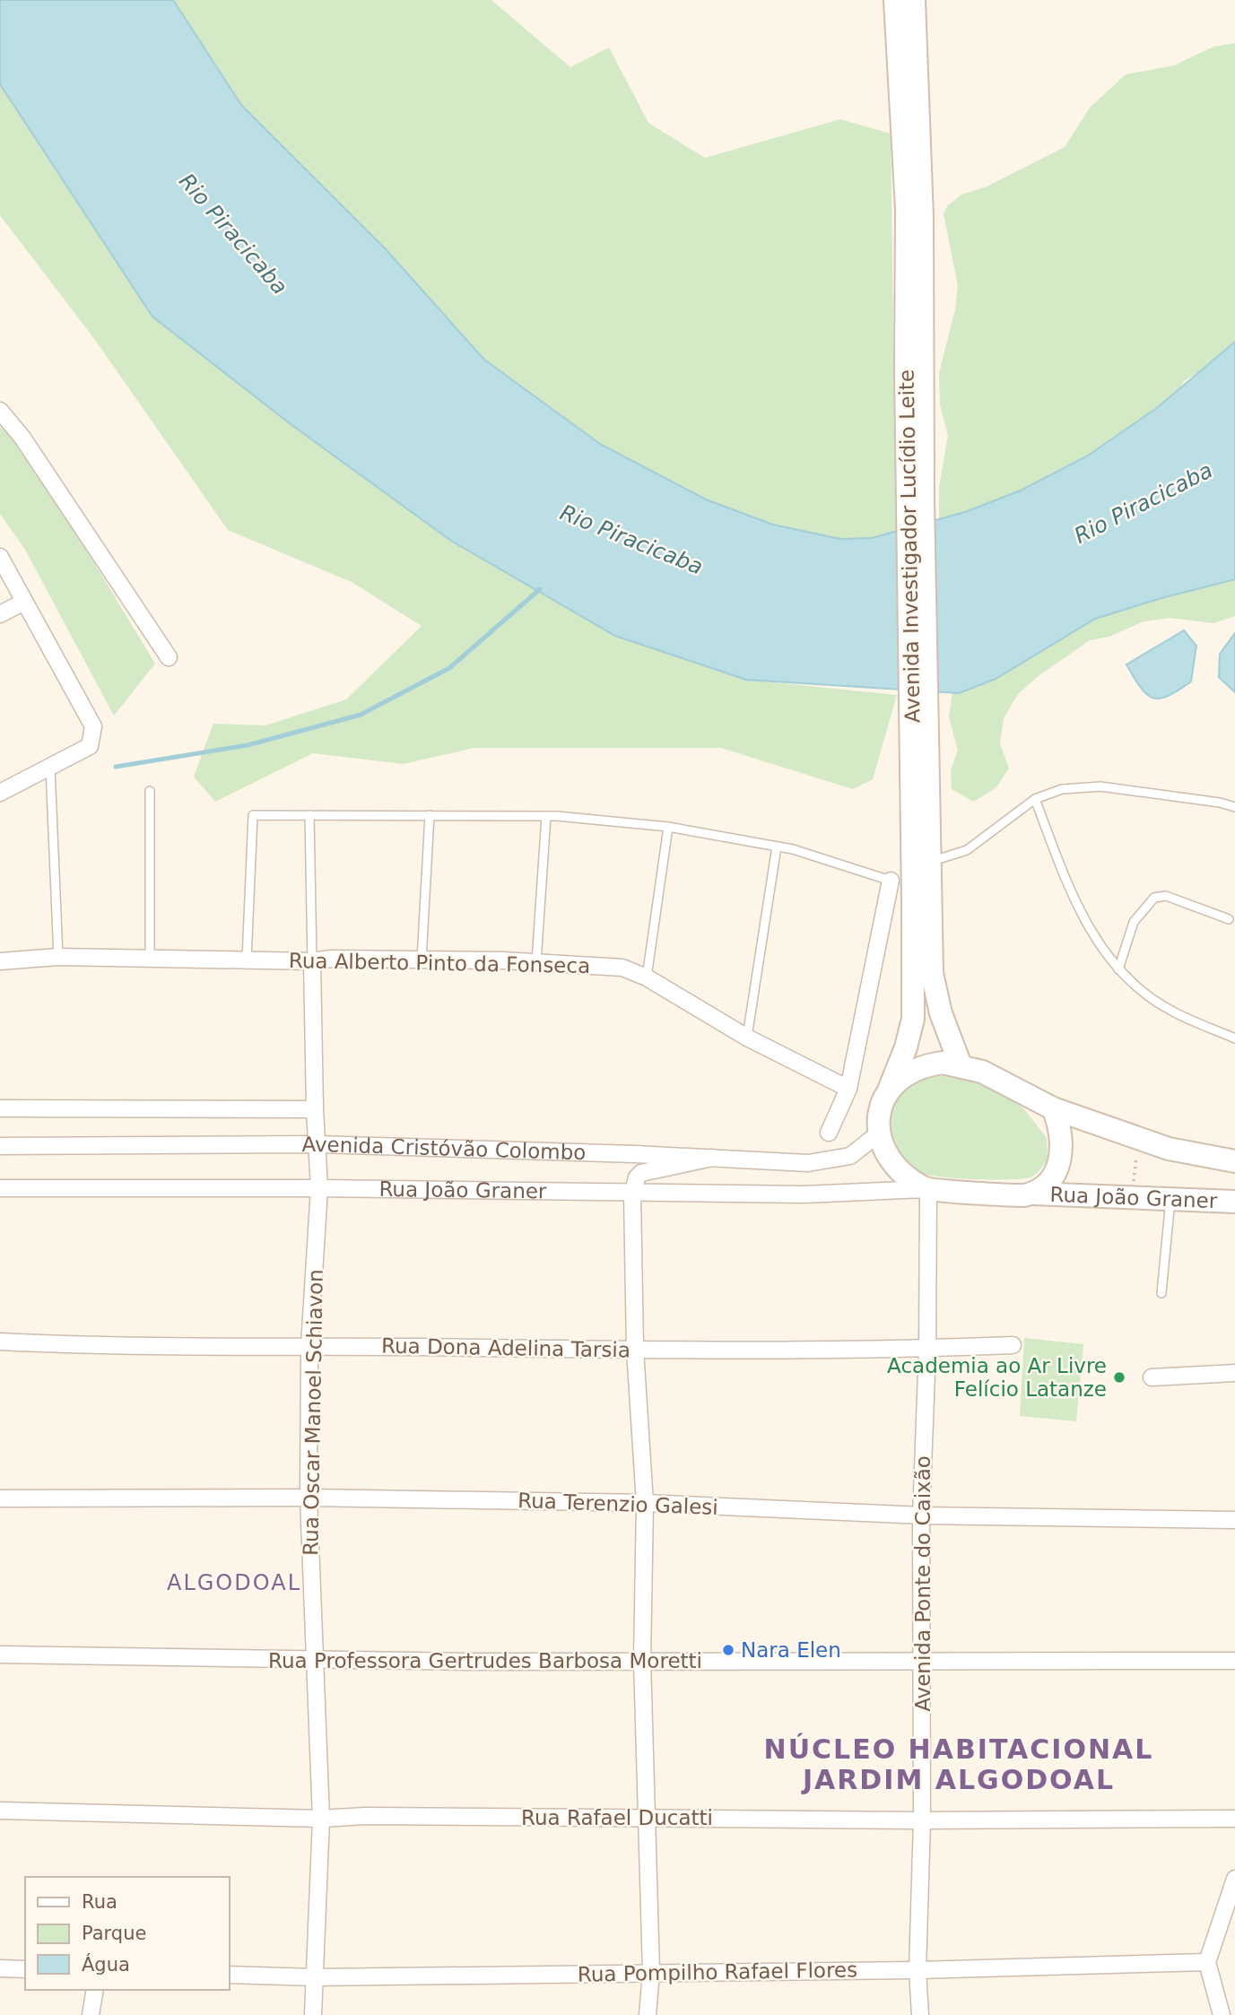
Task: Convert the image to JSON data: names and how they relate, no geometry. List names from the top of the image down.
{
  "streets": {
    "main road": ["Avenida Investigador Lucídio Leite", "Rua João Graner"],
    "street": [
      "Rua Alberto Pinto da Fonseca",
      "Avenida Cristóvão Colombo",
      "Rua Dona Adelina Tarsia",
      "Rua Oscar Manoel Schiavon",
      "Rua Terenzio Galesi",
      "Avenida Ponte do Caixão",
      "Rua Professora Gertrudes Barbosa Moretti",
      "Rua Rafael Ducatti",
      "Rua Pompilho Rafael Flores"
    ]
  },
  "crossings": [
    ["Avenida Investigador Lucídio Leite", "Avenida Cristóvão Colombo"],
    ["Avenida Investigador Lucídio Leite", "Rua João Graner"],
    ["Avenida Investigador Lucídio Leite", "Avenida Ponte do Caixão"],
    ["Rua Alberto Pinto da Fonseca", "Rua Oscar Manoel Schiavon"],
    ["Avenida Cristóvão Colombo", "Rua João Graner"],
    ["Avenida Cristóvão Colombo", "Rua Oscar Manoel Schiavon"],
    ["Avenida Cristóvão Colombo", "Avenida Ponte do Caixão"],
    ["Rua João Graner", "Rua Oscar Manoel Schiavon"],
    ["Rua João Graner", "Avenida Ponte do Caixão"],
    ["Rua Dona Adelina Tarsia", "Rua Oscar Manoel Schiavon"],
    ["Rua Dona Adelina Tarsia", "Avenida Ponte do Caixão"],
    ["Rua Oscar Manoel Schiavon", "Rua Terenzio Galesi"],
    ["Rua Oscar Manoel Schiavon", "Rua Professora Gertrudes Barbosa Moretti"],
    ["Rua Oscar Manoel Schiavon", "Rua Rafael Ducatti"],
    ["Rua Oscar Manoel Schiavon", "Rua Pompilho Rafael Flores"],
    ["Rua Terenzio Galesi", "Avenida Ponte do Caixão"],
    ["Avenida Ponte do Caixão", "Rua Professora Gertrudes Barbosa Moretti"],
    ["Avenida Ponte do Caixão", "Rua Rafael Ducatti"],
    ["Avenida Ponte do Caixão", "Rua Pompilho Rafael Flores"]
  ],
  "districts": ["ALGODOAL", "NÚCLEO HABITACIONAL JARDIM ALGODOAL"],
  "water": ["Rio Piracicaba"],
  "places": ["Academia ao Ar Livre Felício Latanze", "Nara Elen"],
  "legend": ["Rua", "Parque", "Água"]
}
